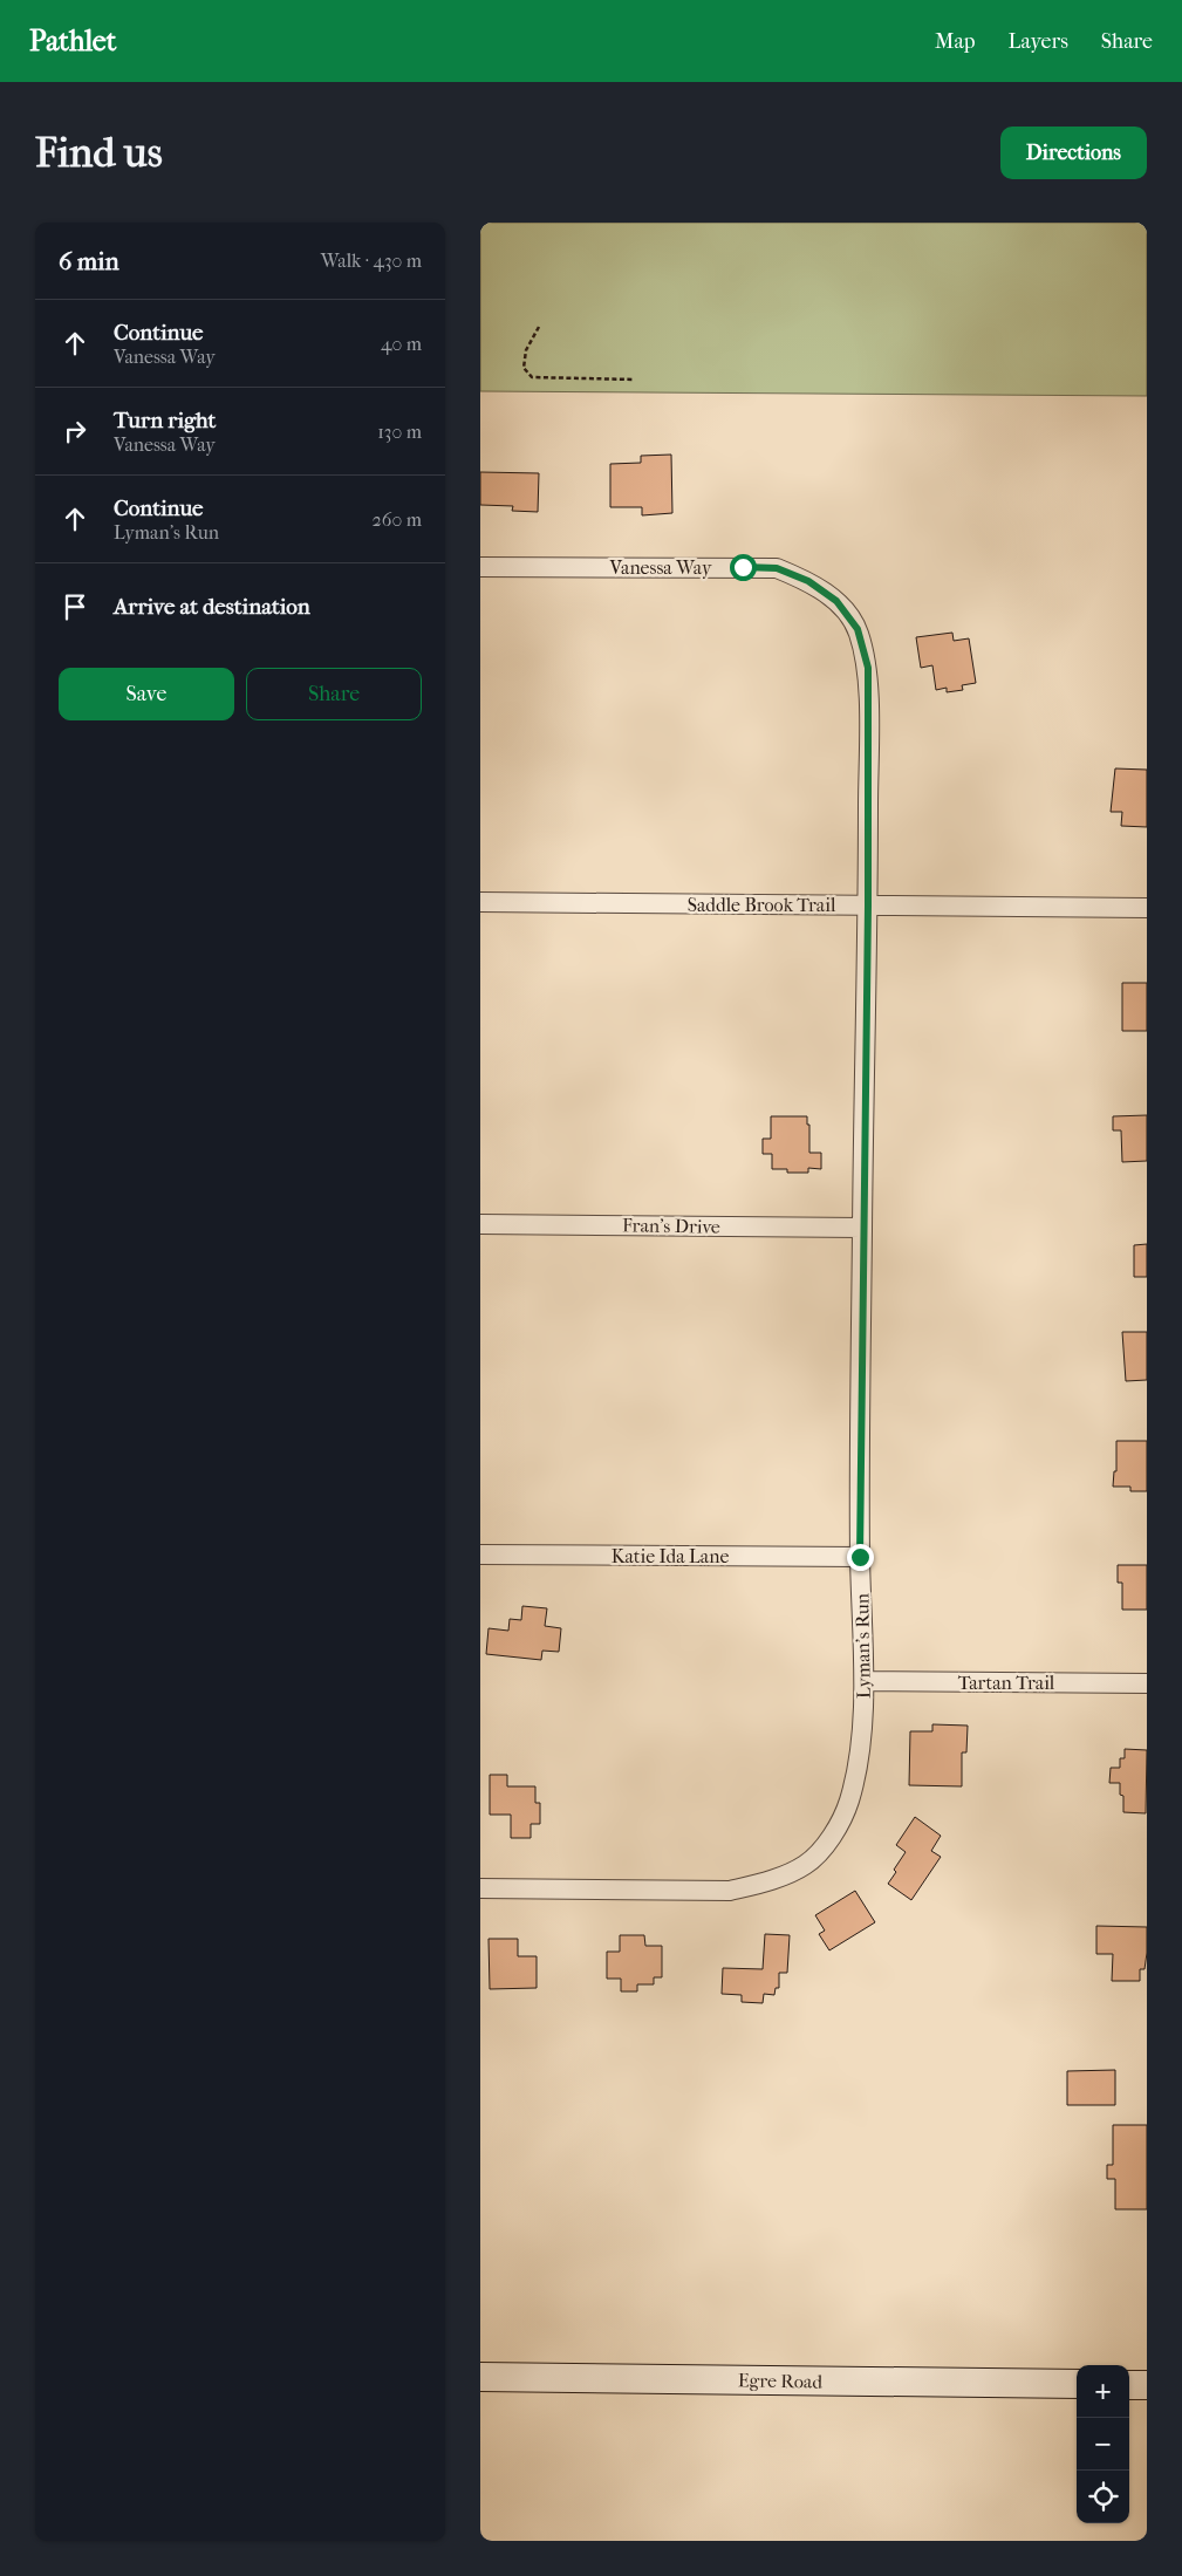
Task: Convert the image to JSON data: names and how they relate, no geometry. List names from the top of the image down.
{
  "streets": {
    "street": [
      "Vanessa Way",
      "Saddle Brook Trail",
      "Fran's Drive",
      "Katie Ida Lane",
      "Lyman's Run",
      "Tartan Trail",
      "Egre Road"
    ]
  },
  "crossings": [
    ["Vanessa Way", "Saddle Brook Trail"],
    ["Vanessa Way", "Lyman's Run"],
    ["Saddle Brook Trail", "Lyman's Run"],
    ["Fran's Drive", "Lyman's Run"],
    ["Katie Ida Lane", "Lyman's Run"],
    ["Lyman's Run", "Tartan Trail"]
  ],
  "page": {
    "header": "Pathlet",
    "nav": ["Map", "Layers", "Share"],
    "buttons": [
      "Directions",
      ["Save", "Share"]
    ],
    "title": "Find us",
    "heading": ["6 min", "Walk · 430 m"],
    "list": [
      ["Continue", "Vanessa Way", "40 m"],
      ["Turn right", "Vanessa Way", "130 m"],
      ["Continue", "Lyman's Run", "260 m"],
      "Arrive at destination"
    ],
    "map_buttons": ["+", "−"]
  }
}
